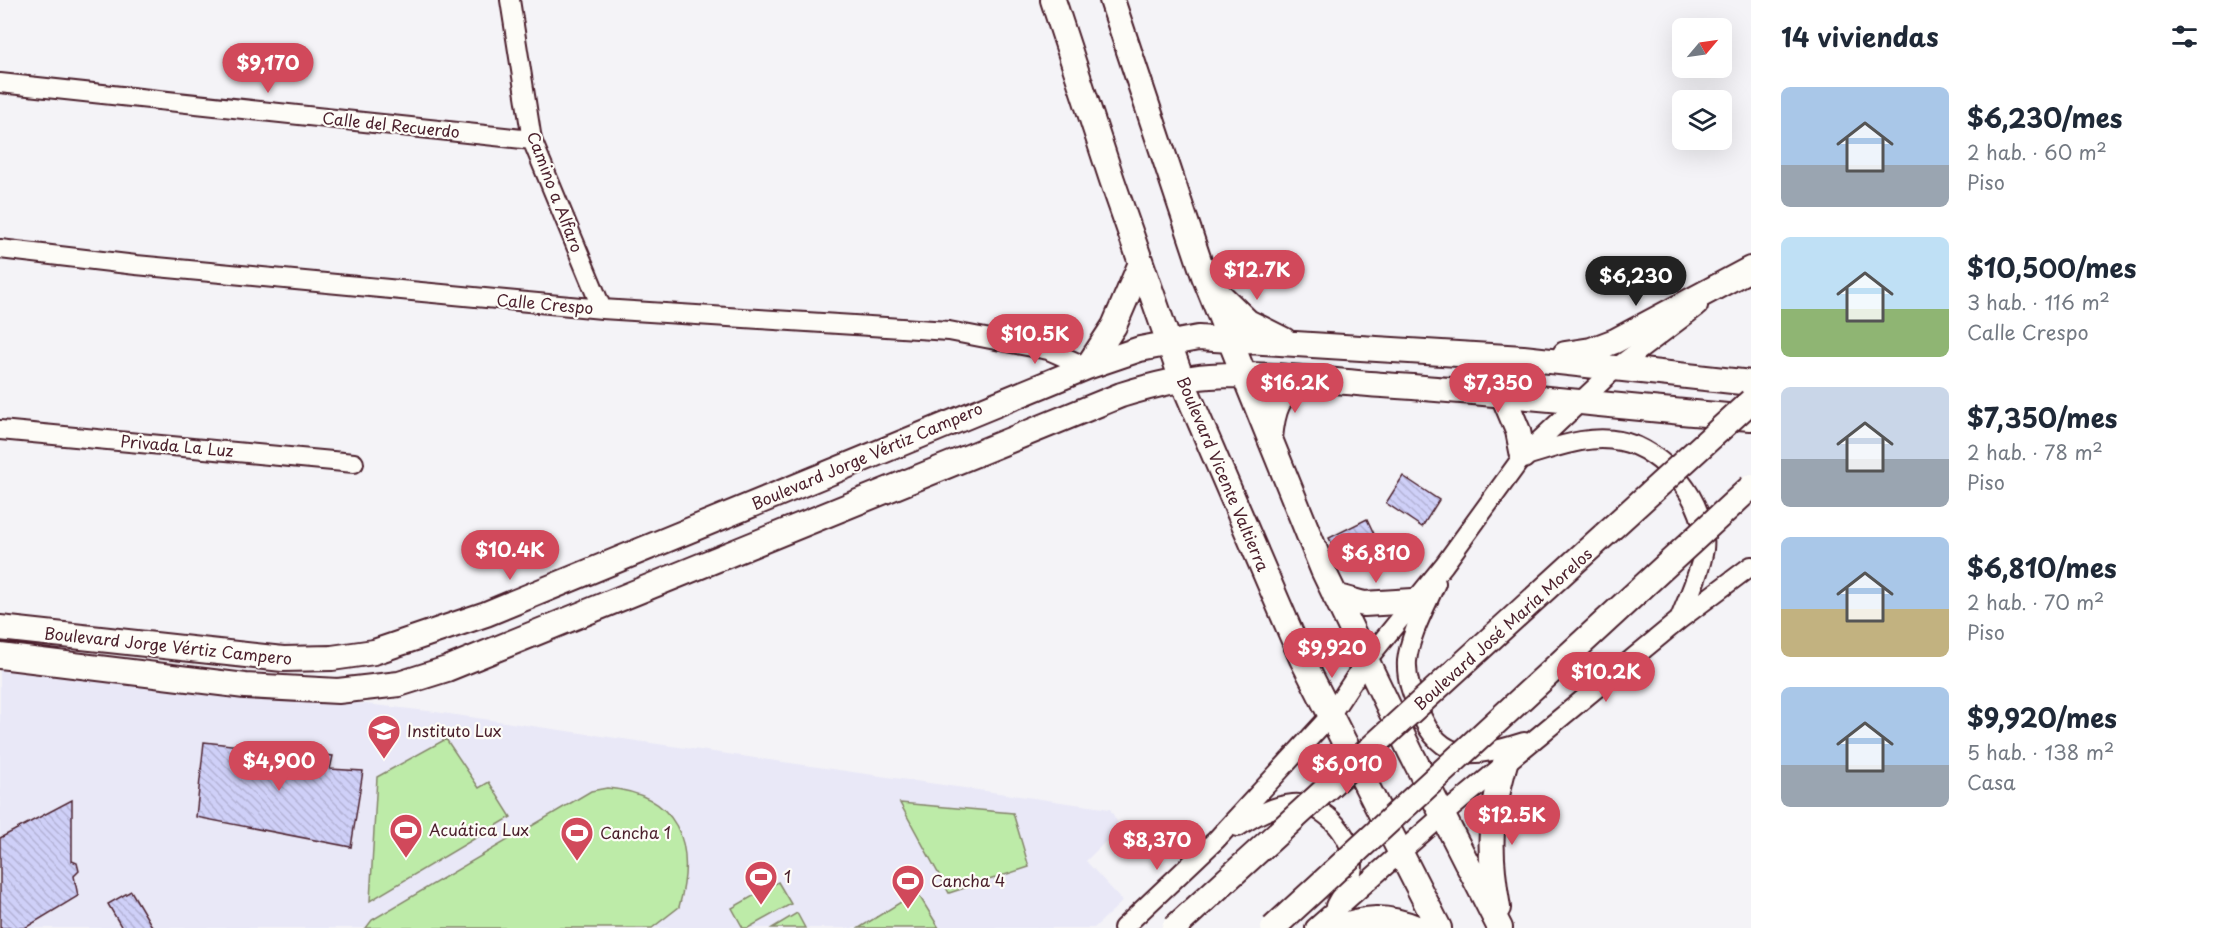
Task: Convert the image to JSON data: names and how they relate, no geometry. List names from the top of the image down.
{
  "streets": {
    "main road": ["Boulevard Jorge Vértiz Campero", "Boulevard Vicente Valtierra", "Boulevard José María Morelos"],
    "street": [
      "Calle del Recuerdo",
      "Camino a Alfaro",
      "Calle Crespo",
      "Privada La Luz"
    ]
  },
  "crossings": [
    ["Calle del Recuerdo", "Camino a Alfaro"],
    ["Camino a Alfaro", "Calle Crespo"],
    ["Calle Crespo", "Boulevard Jorge Vértiz Campero"],
    ["Boulevard Jorge Vértiz Campero", "Boulevard Vicente Valtierra"]
  ],
  "places": {
    "school or university": ["Instituto Lux"],
    "sports": [
      "Acuática Lux",
      "Cancha 1",
      "1",
      "Cancha 4"
    ]
  },
  "north": "top right",
  "page": {
    "heading": "14 viviendas",
    "price": [
      "$9,170",
      "$12.7K",
      "$6,230",
      "$10.5K",
      "$16.2K",
      "$7,350",
      "$10.4K",
      "$6,810",
      "$9,920",
      "$10.2K",
      "$4,900",
      "$6,010",
      "$12.5K",
      "$8,370"
    ],
    "list": [
      {
        "name": "$6,230/mes",
        "note": "2 hab. · 60 m² · Piso"
      },
      {
        "name": "$10,500/mes",
        "note": "3 hab. · 116 m² · Calle Crespo"
      },
      {
        "name": "$7,350/mes",
        "note": "2 hab. · 78 m² · Piso"
      },
      {
        "name": "$6,810/mes",
        "note": "2 hab. · 70 m² · Piso"
      },
      {
        "name": "$9,920/mes",
        "note": "5 hab. · 138 m² · Casa"
      }
    ]
  }
}
